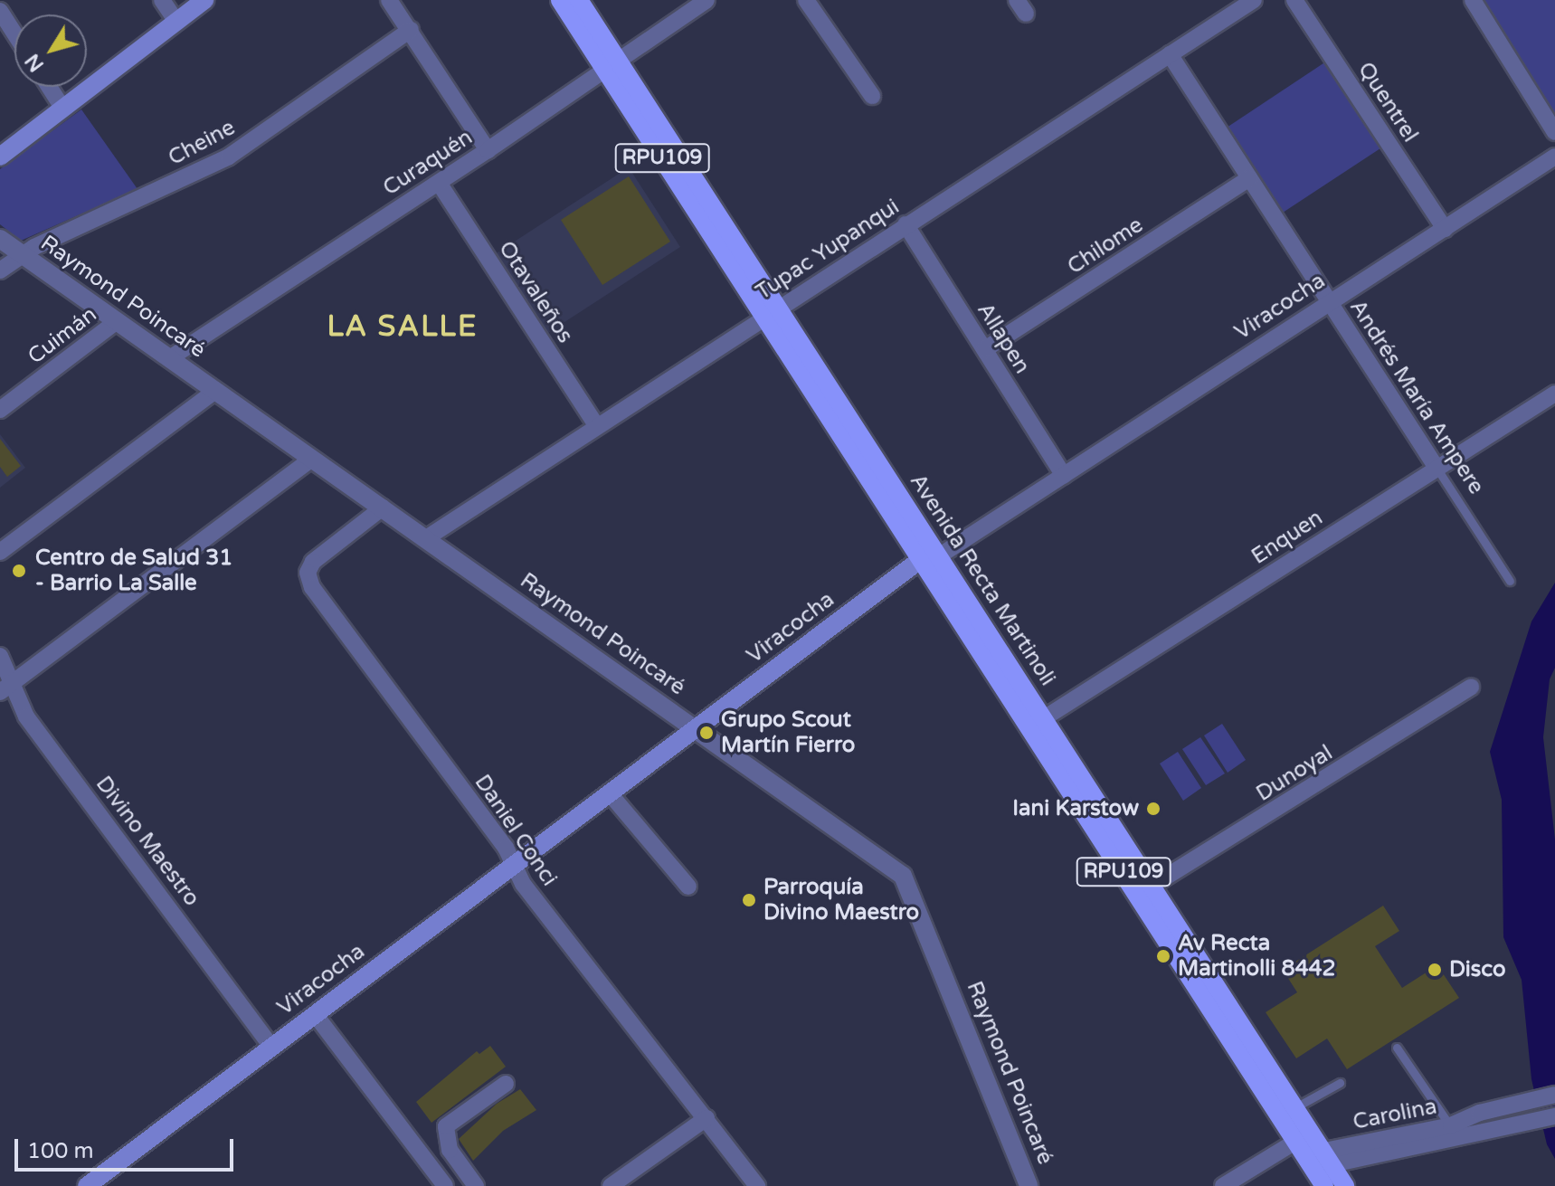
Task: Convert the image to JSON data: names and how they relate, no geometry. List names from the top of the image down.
{
  "streets": {
    "main road": ["RPU109", "Viracocha", "Avenida Recta Martinoli"],
    "street": [
      "Quentrel",
      "Cheine",
      "Curaquén",
      "Chilome",
      "Tupac Yupanqui",
      "Otavaleños",
      "Raymond Poincaré",
      "Cuimán",
      "Allapen",
      "Andrés María Ampere",
      "Enquen",
      "Dunoyal",
      "Daniel Conci",
      "Divino Maestro",
      "Carolina"
    ]
  },
  "crossings": [
    ["Quentrel", "Viracocha"],
    ["Cheine", "Raymond Poincaré"],
    ["Curaquén", "Otavaleños"],
    ["Curaquén", "Raymond Poincaré"],
    ["Curaquén", "Avenida Recta Martinoli"],
    ["Chilome", "Allapen"],
    ["Chilome", "Andrés María Ampere"],
    ["Tupac Yupanqui", "Otavaleños"],
    ["Tupac Yupanqui", "Raymond Poincaré"],
    ["Tupac Yupanqui", "Allapen"],
    ["Tupac Yupanqui", "Andrés María Ampere"],
    ["Tupac Yupanqui", "Avenida Recta Martinoli"],
    ["Raymond Poincaré", "Viracocha"],
    ["Raymond Poincaré", "Cuimán"],
    ["Raymond Poincaré", "Daniel Conci"],
    ["Viracocha", "Allapen"],
    ["Viracocha", "Andrés María Ampere"],
    ["Viracocha", "Avenida Recta Martinoli"],
    ["Viracocha", "Daniel Conci"],
    ["Viracocha", "Divino Maestro"],
    ["Andrés María Ampere", "Enquen"],
    ["Enquen", "Avenida Recta Martinoli"],
    ["Avenida Recta Martinoli", "Dunoyal"],
    ["Avenida Recta Martinoli", "Carolina"]
  ],
  "districts": ["LA SALLE"],
  "places": [
    "Centro de Salud 31 - Barrio La Salle",
    "Grupo Scout Martín Fierro",
    "Iani Karstow",
    "Parroquía Divino Maestro",
    "Av Recta Martinolli 8442",
    "Disco"
  ],
  "scale_bar": "100 m",
  "north": "bottom left"
}
